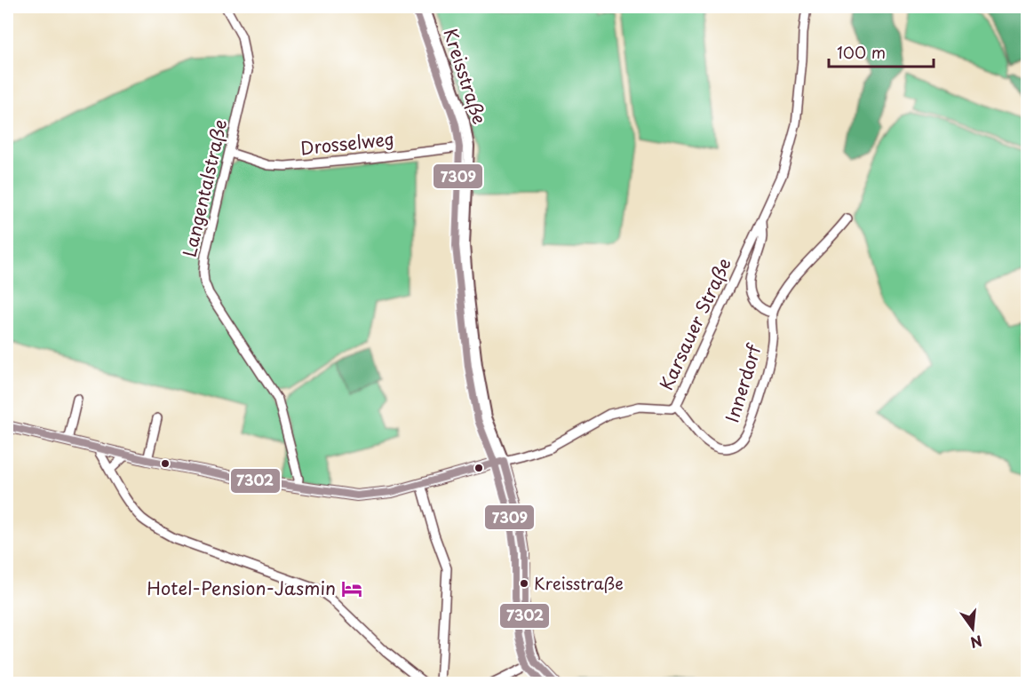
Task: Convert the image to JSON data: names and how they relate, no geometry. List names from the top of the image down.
{
  "streets": {
    "street": [
      "Kreisstraße",
      "Drosselweg",
      "Langentalstraße",
      "Karsauer Straße",
      "Innerdorf"
    ]
  },
  "crossings": [
    ["Kreisstraße", "Drosselweg"],
    ["Kreisstraße", "Karsauer Straße"],
    ["Drosselweg", "Langentalstraße"],
    ["Langentalstraße", "Karsauer Straße"],
    ["Karsauer Straße", "Innerdorf"]
  ],
  "places": {
    "other": ["Kreisstraße"],
    "hotel": ["Hotel-Pension-Jasmin"]
  },
  "lines": ["transit line 7309", "transit line 7302"],
  "scale_bar": "100 m",
  "north": "bottom"
}
